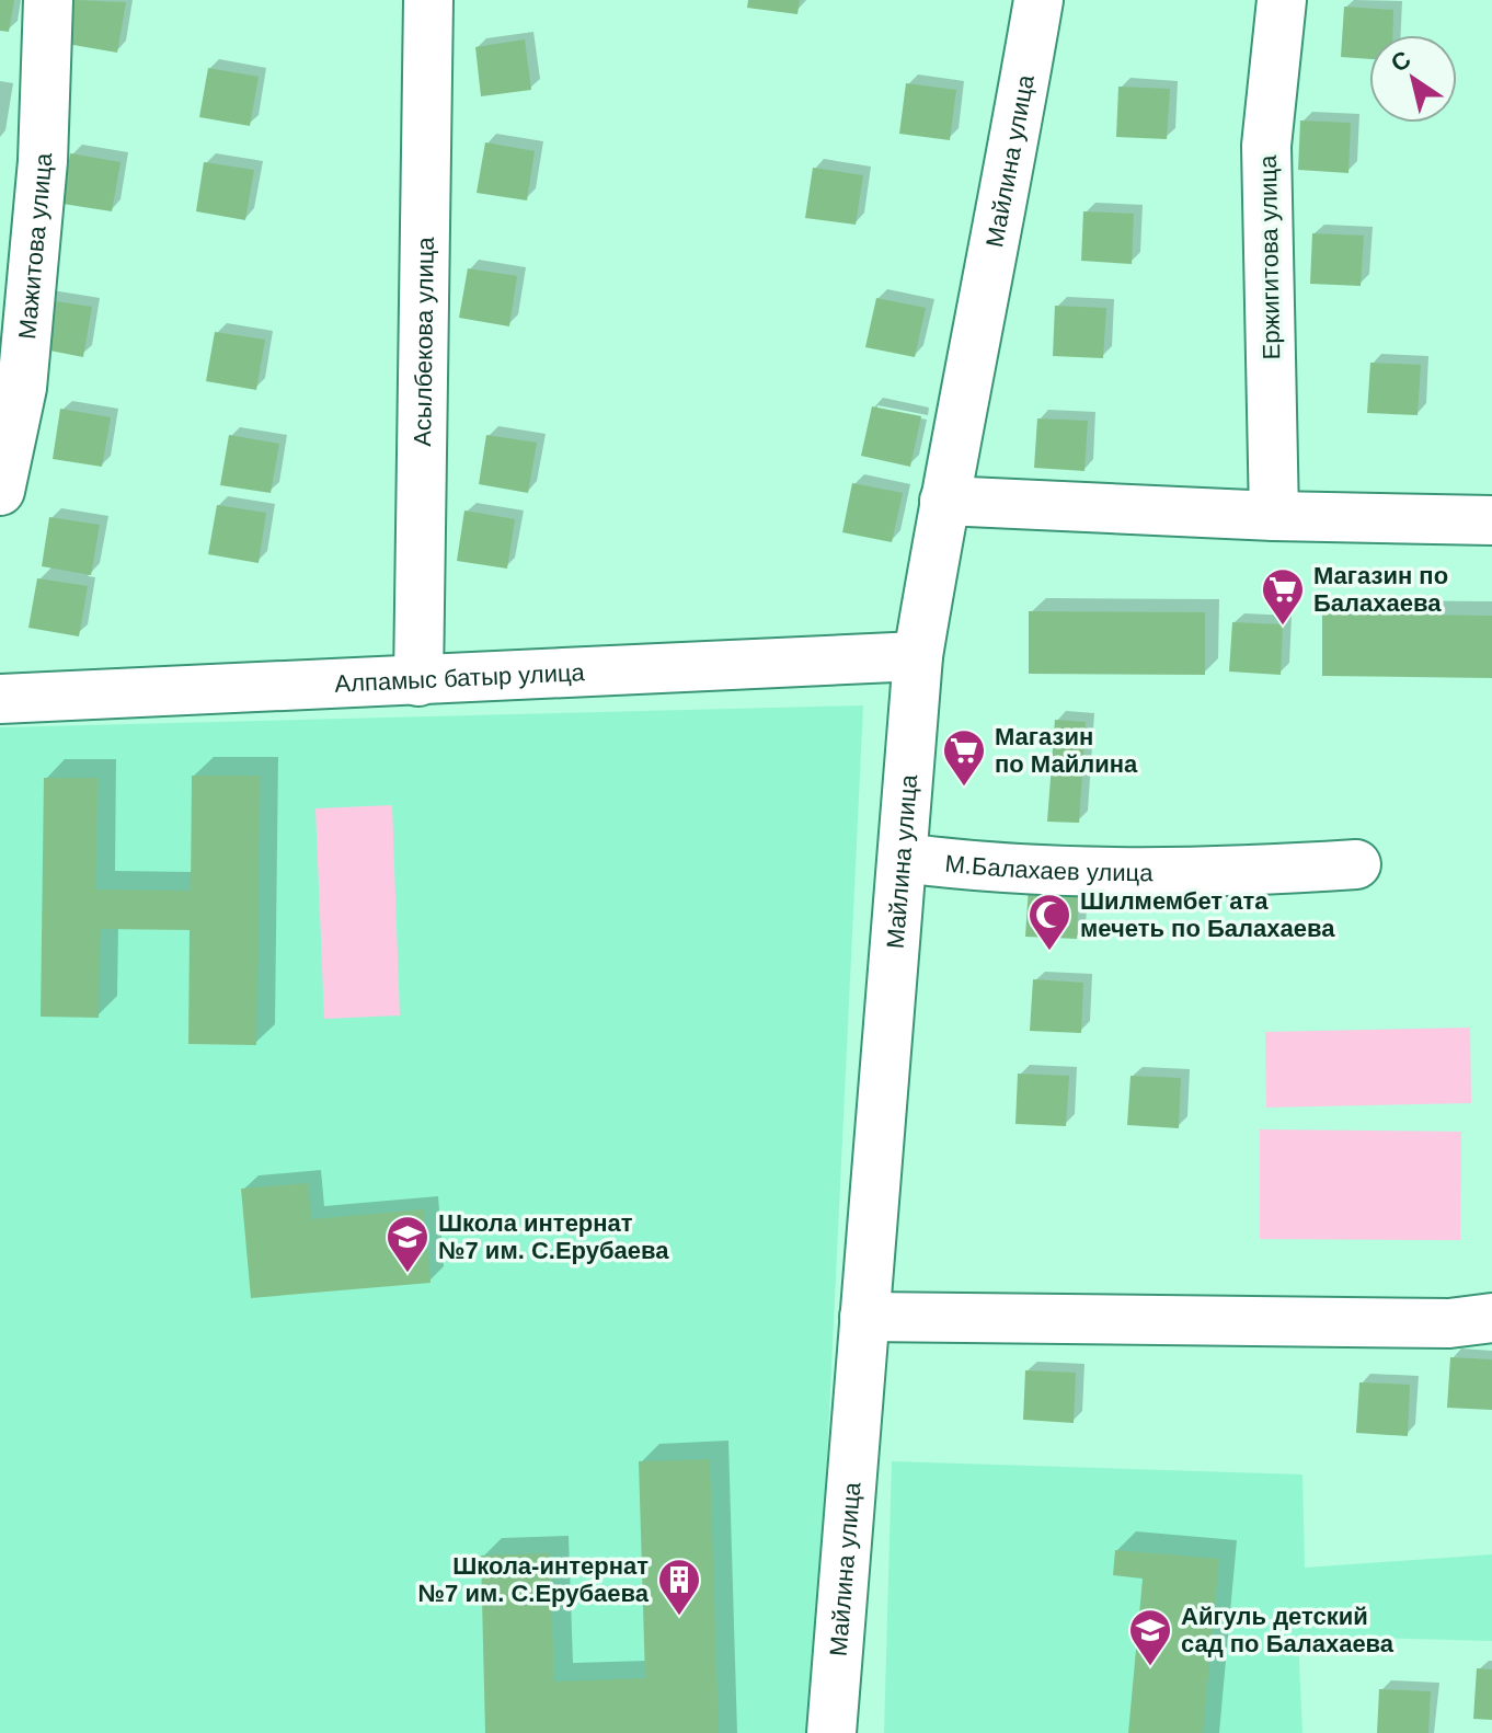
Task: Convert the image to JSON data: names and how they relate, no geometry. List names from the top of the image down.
{
  "streets": {
    "street": [
      "Майлина улица",
      "Мажитова улица",
      "Ержигитова улица",
      "Асылбекова улица",
      "Алпамыс батыр улица",
      "М.Балахаев улица"
    ]
  },
  "crossings": [
    ["Майлина улица", "Алпамыс батыр улица"],
    ["Майлина улица", "М.Балахаев улица"],
    ["Асылбекова улица", "Алпамыс батыр улица"]
  ],
  "places": {
    "supermarket": ["Магазин по Балахаева", "Магазин по Майлина"],
    "mosque": ["Шилмембет ата мечеть по Балахаева"],
    "school or university": ["Школа интернат №7 им. С.Ерубаева", "Айгуль детский сад по Балахаева"],
    "building": ["Школа-интернат №7 им. С.Ерубаева"]
  },
  "north": "top left"
}
